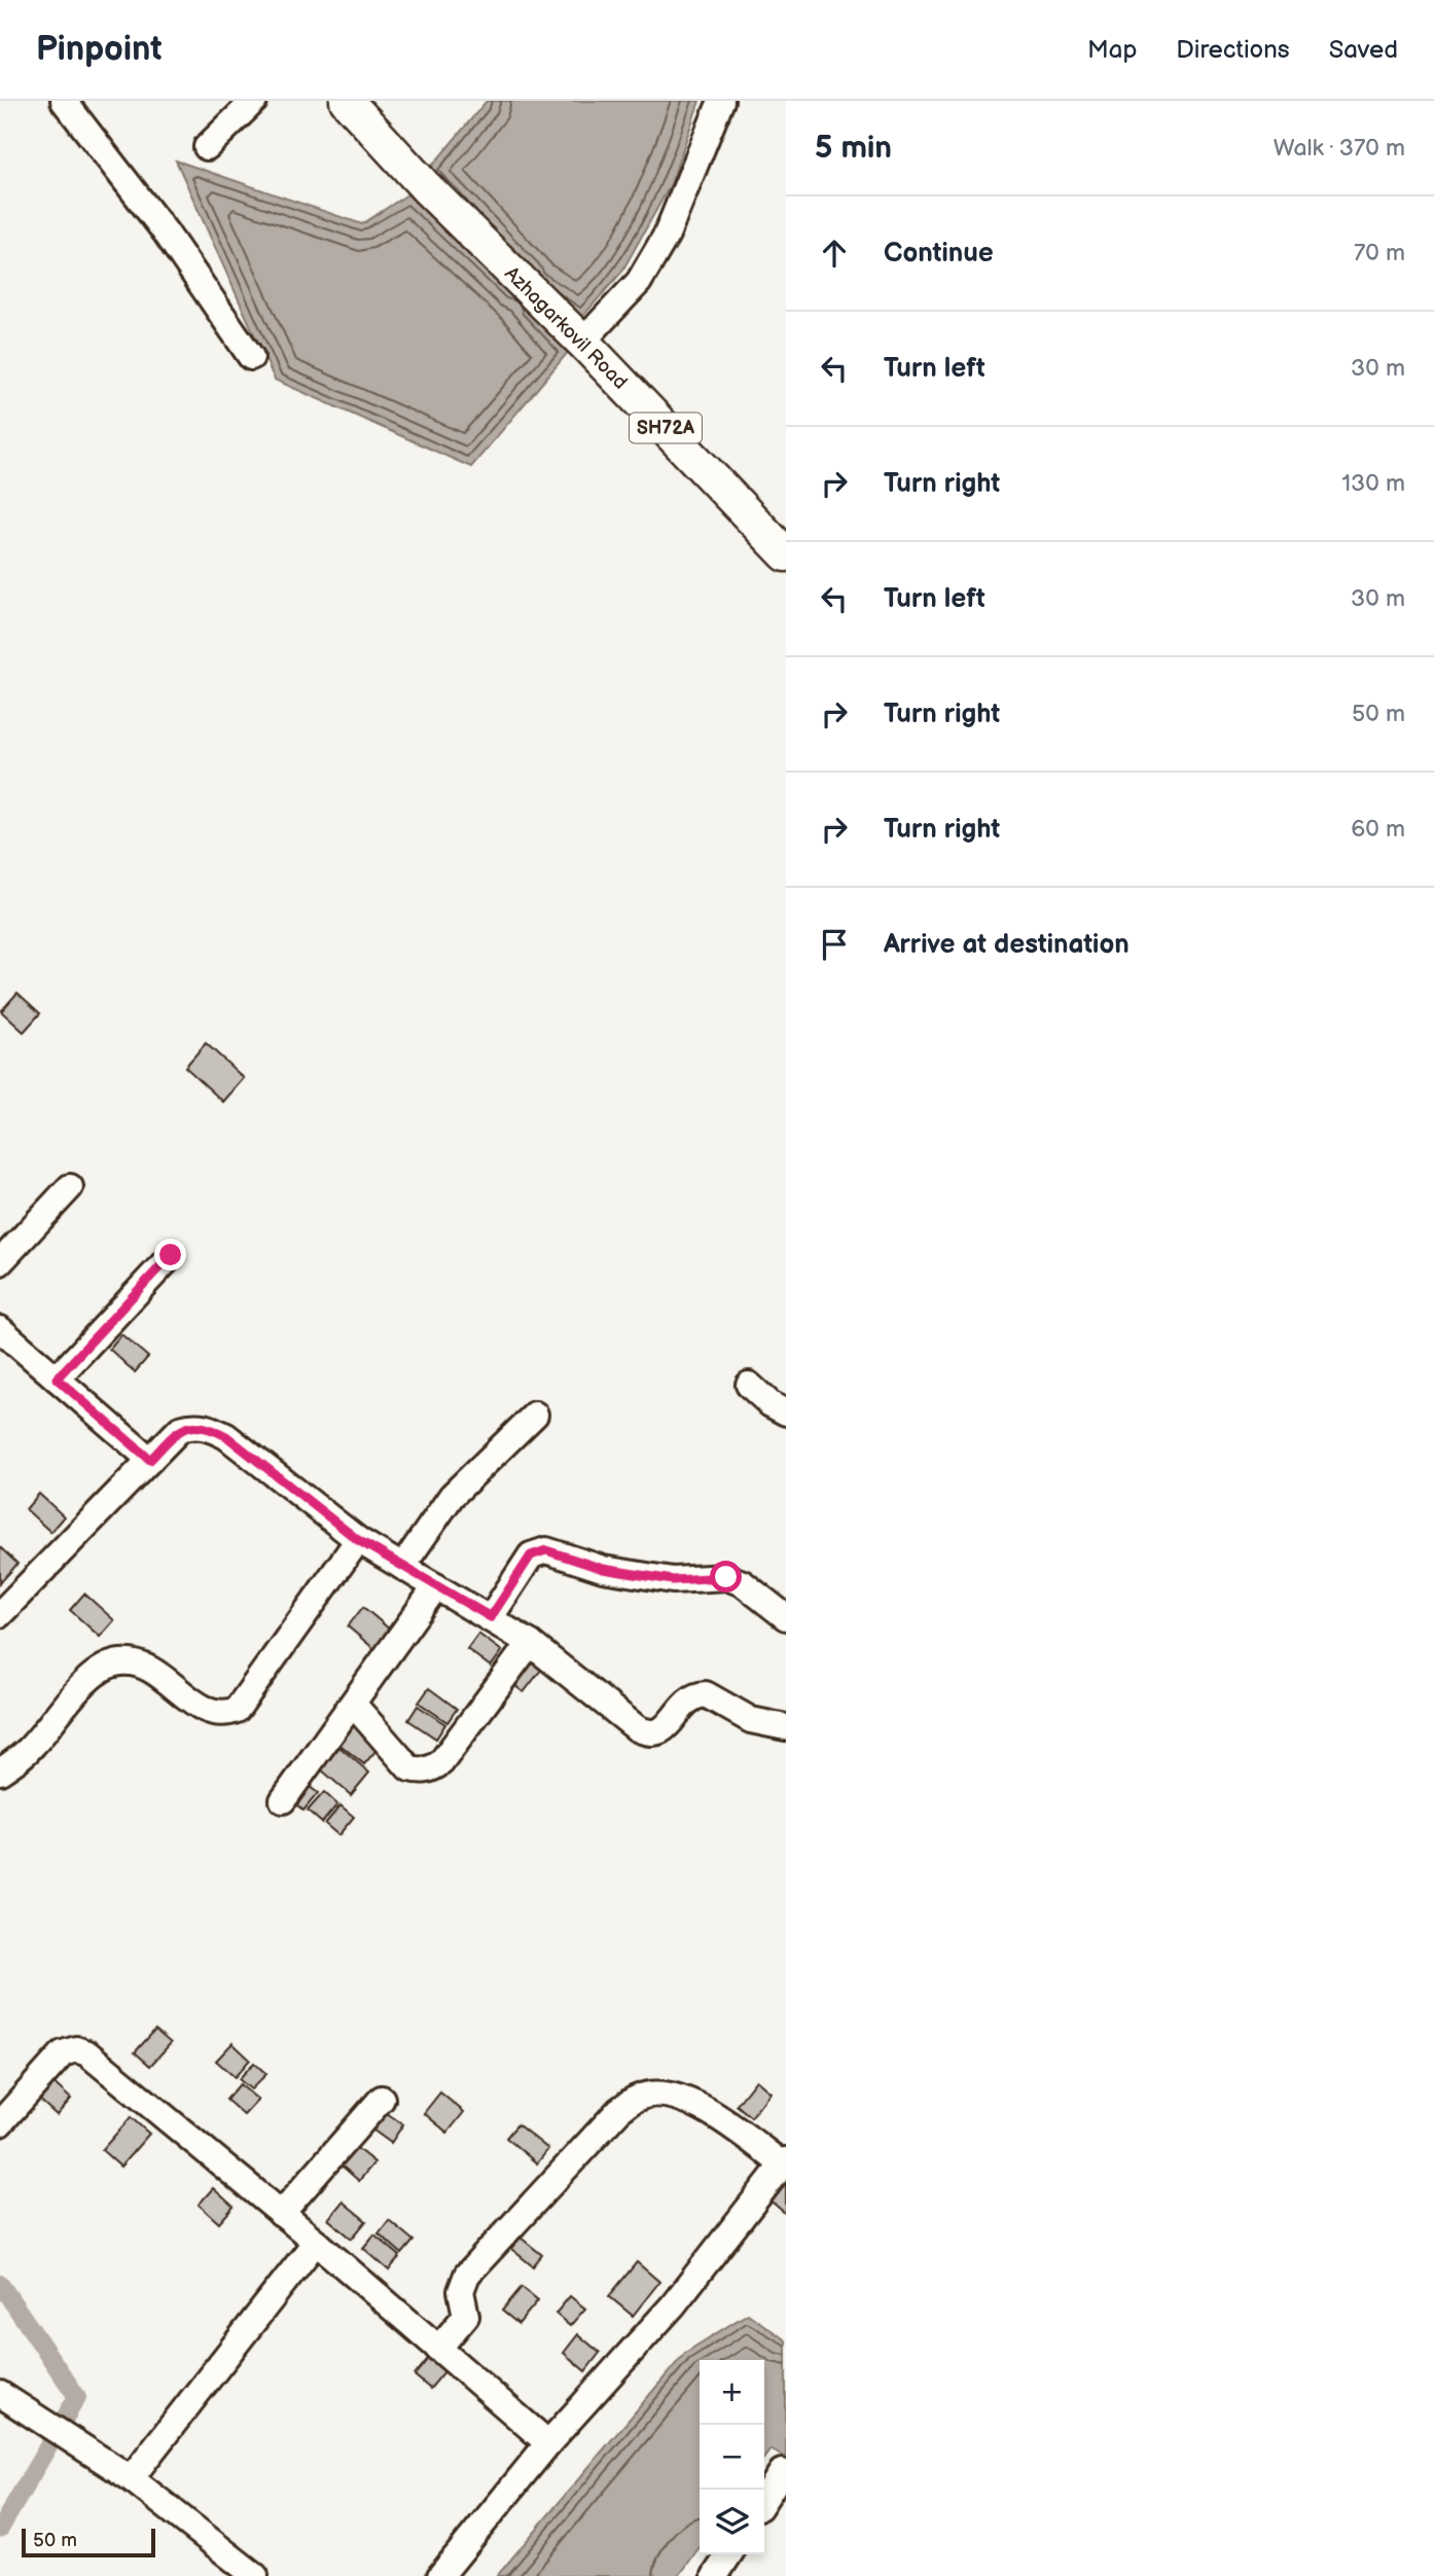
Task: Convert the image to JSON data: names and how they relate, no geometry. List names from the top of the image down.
{
  "streets": {
    "main road": ["Azhagarkovil Road", "SH72A"]
  },
  "scale_bar": "50 m",
  "page": {
    "header": "Pinpoint",
    "nav": ["Map", "Directions", "Saved"],
    "heading": ["5 min", "Walk · 370 m"],
    "list": [
      ["Continue", "70 m"],
      ["Turn left", "30 m"],
      ["Turn right", "130 m"],
      ["Turn left", "30 m"],
      ["Turn right", "50 m"],
      ["Turn right", "60 m"],
      "Arrive at destination"
    ],
    "map_buttons": ["+", "−"],
    "scale": "50 m"
  }
}
